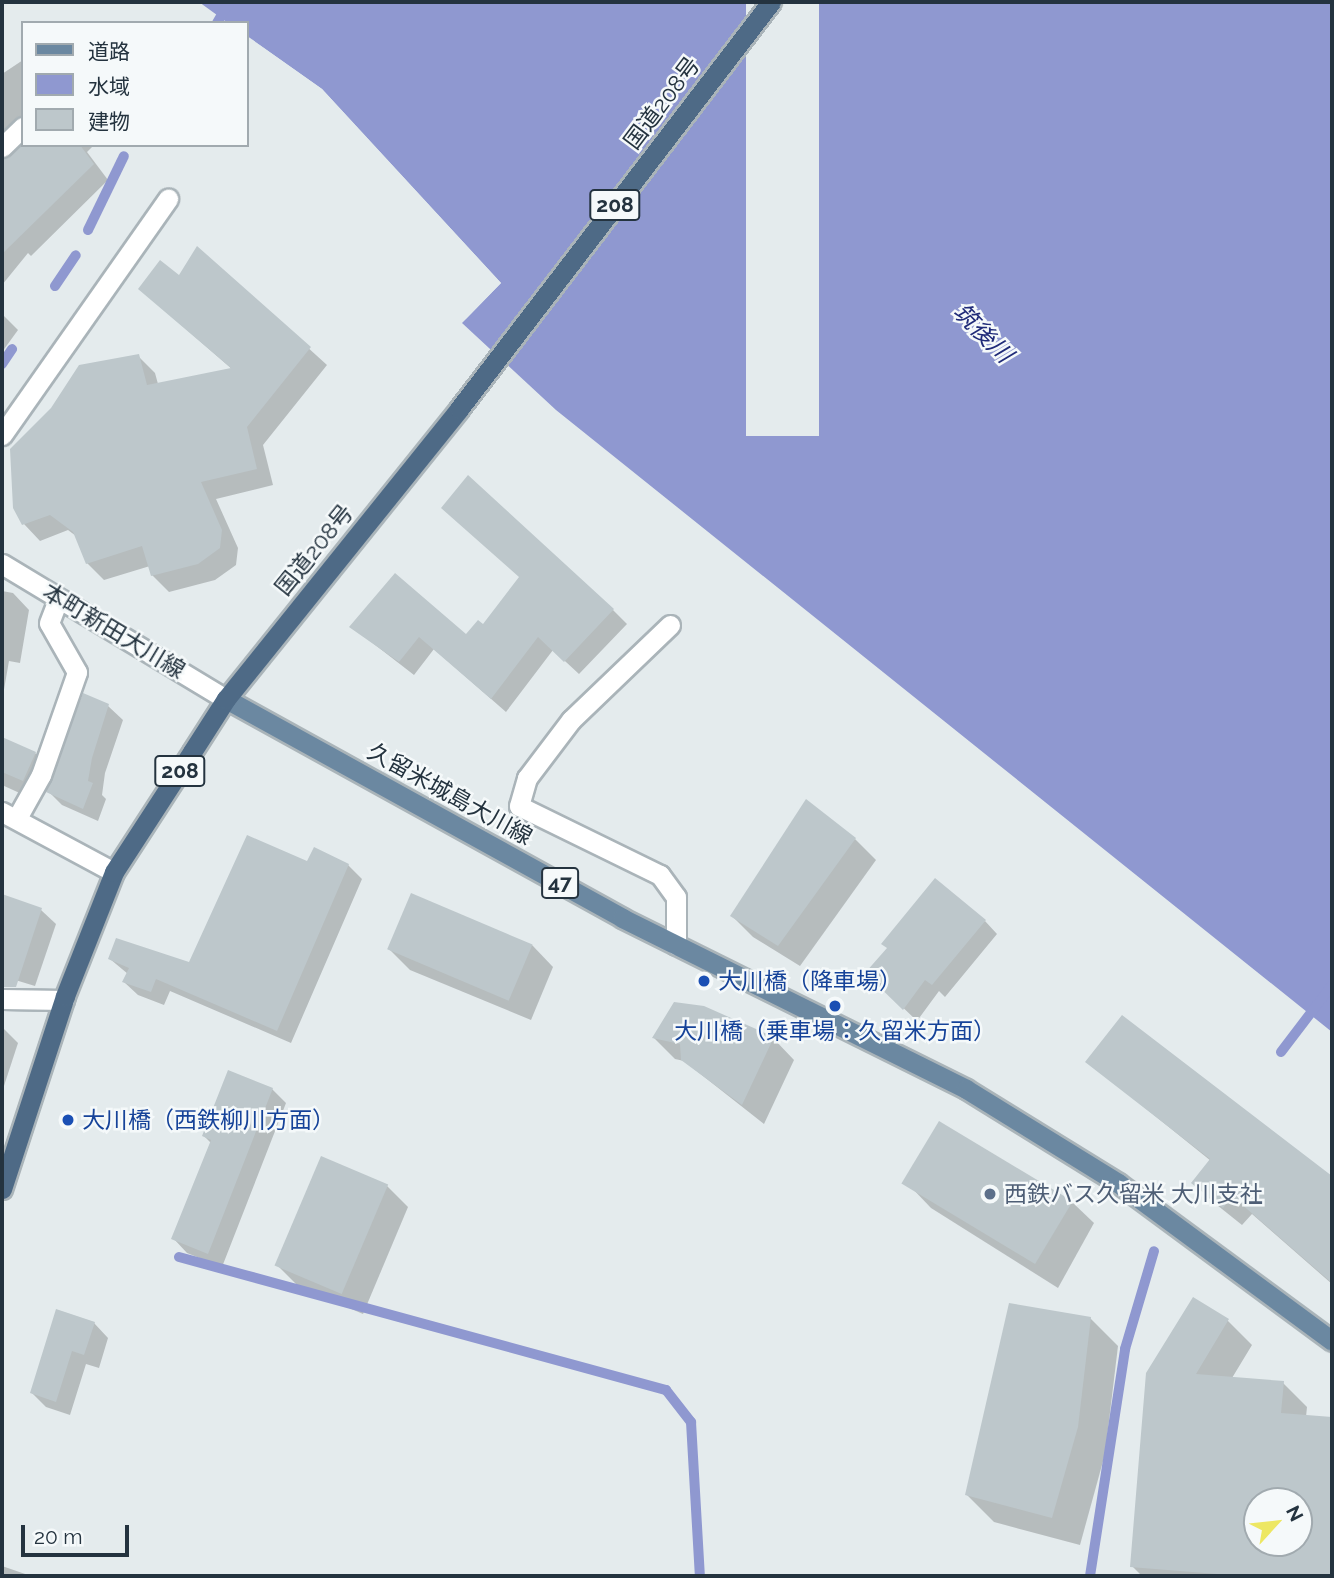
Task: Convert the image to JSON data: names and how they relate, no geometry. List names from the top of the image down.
{
  "streets": {
    "highway": ["国道208号", "208"],
    "main road": ["久留米城島大川線", "47"],
    "street": ["本町新田大川線"]
  },
  "crossings": [
    ["国道208号", "本町新田大川線"],
    ["国道208号", "久留米城島大川線"],
    ["本町新田大川線", "久留米城島大川線"]
  ],
  "water": ["筑後川"],
  "places": [
    "大川橋（降車場）",
    "大川橋（乗車場：久留米方面）",
    "大川橋（西鉄柳川方面）",
    "西鉄バス久留米 大川支社"
  ],
  "legend": ["道路", "水域", "建物"],
  "scale_bar": "20 m",
  "north": "top right"
}
